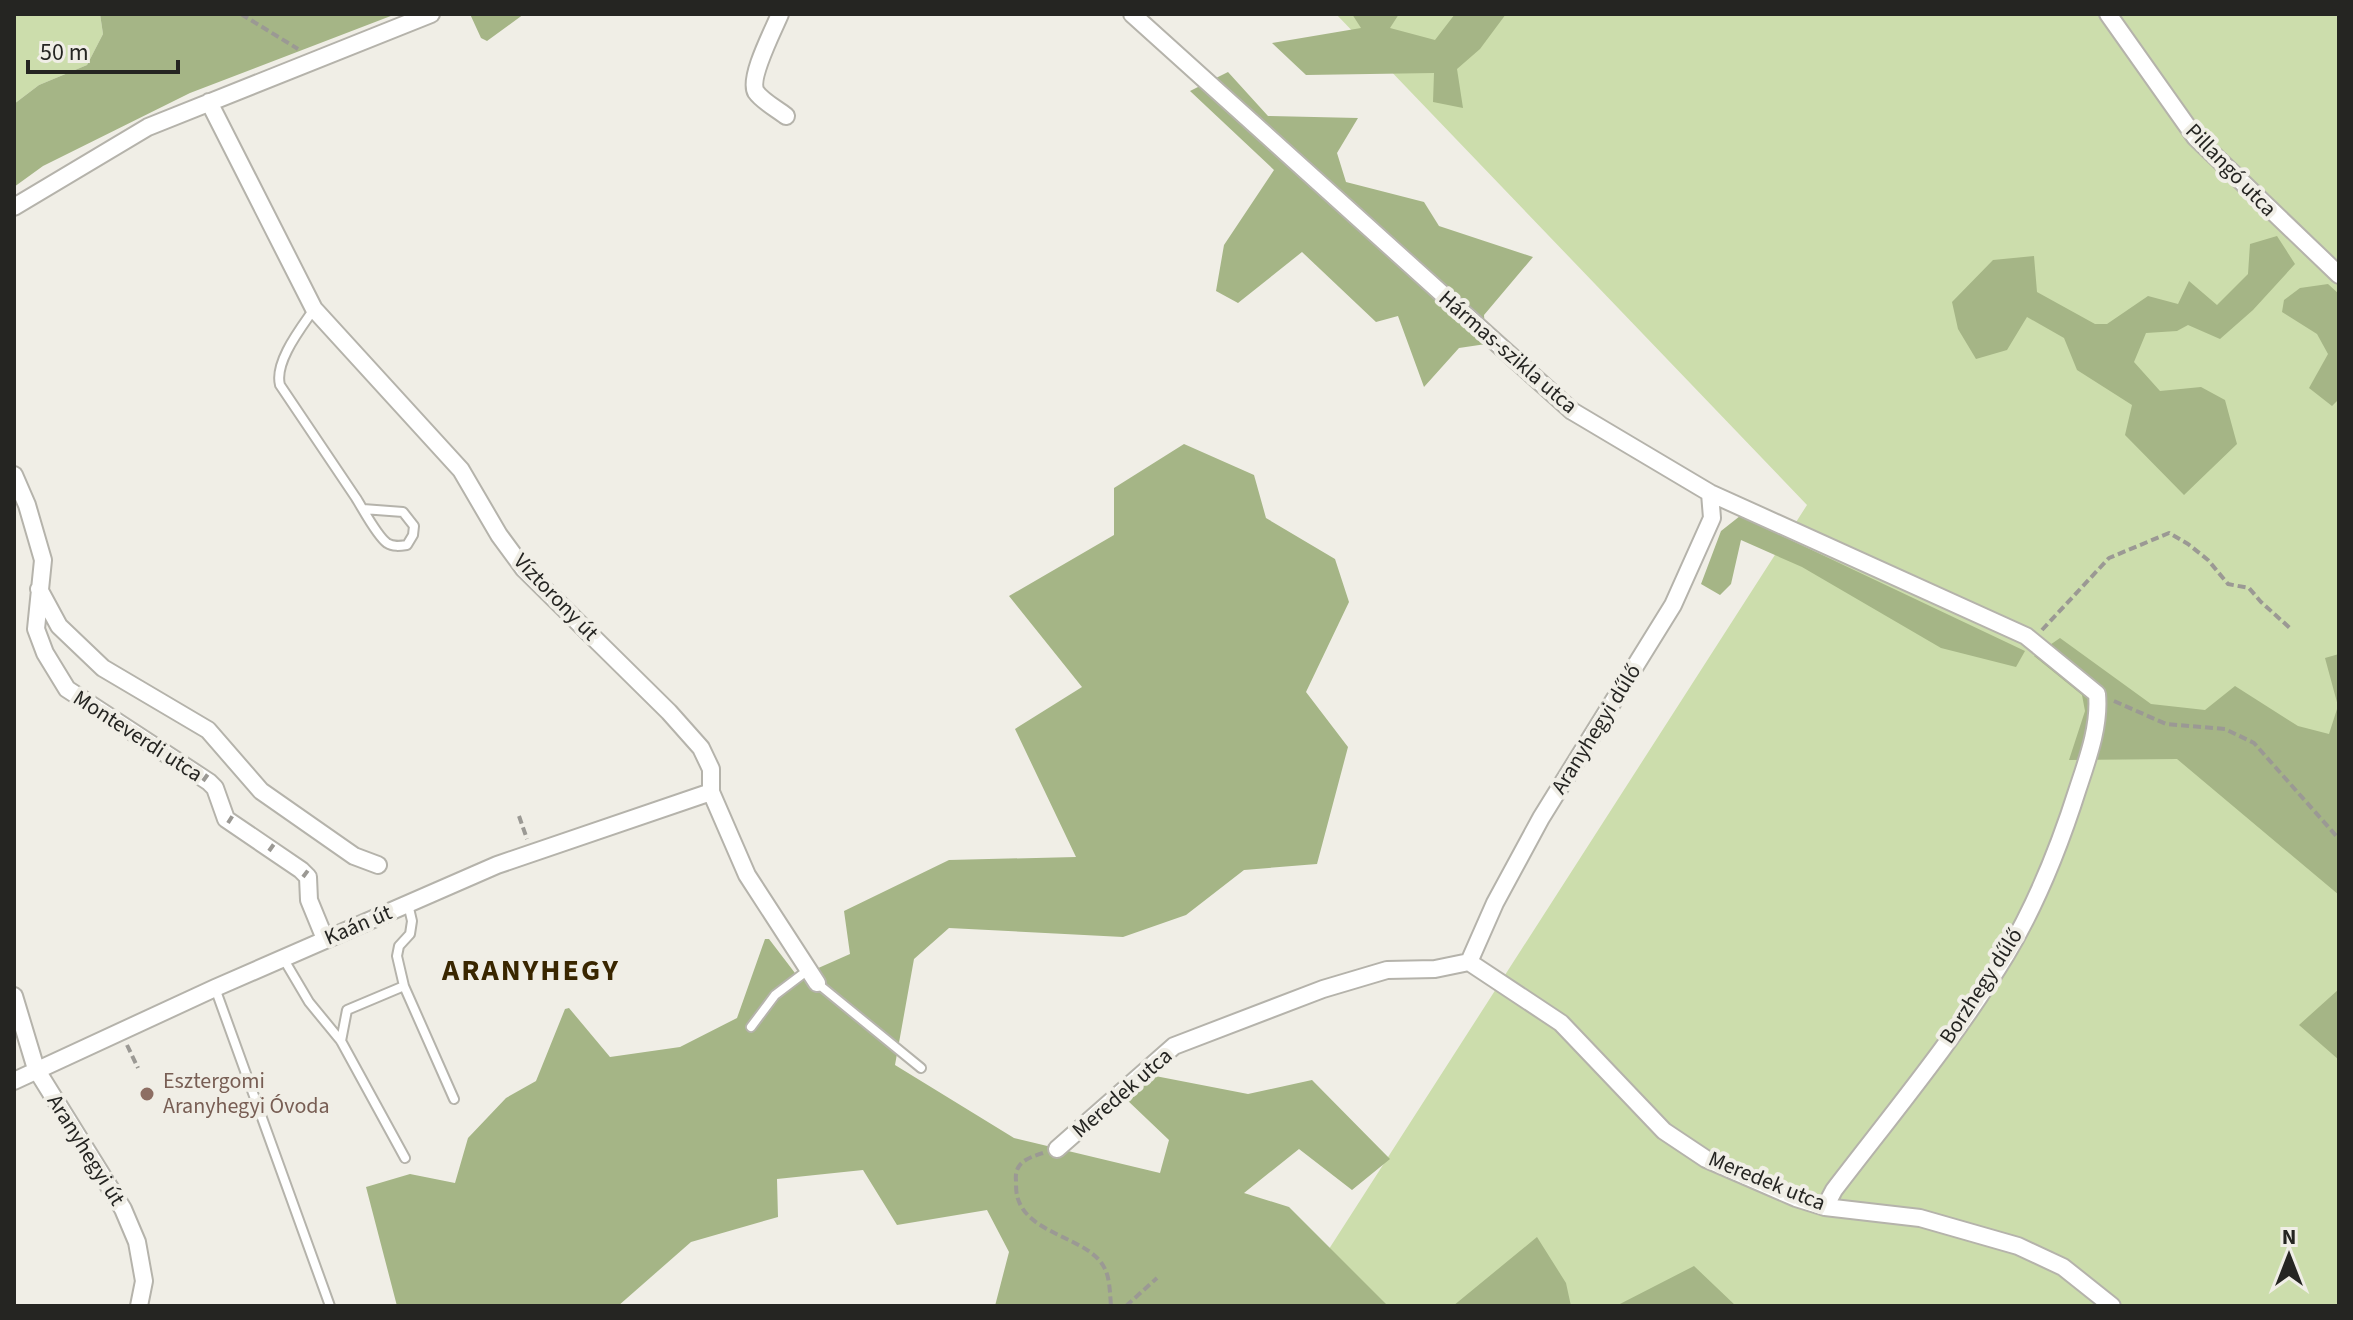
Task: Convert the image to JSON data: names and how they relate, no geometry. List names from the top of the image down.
{
  "streets": {
    "street": [
      "Pillangó utca",
      "Hármas-szikla utca",
      "Víztorony út",
      "Aranyhegyi dűlő",
      "Monteverdi utca",
      "Kaán út",
      "Borzhegy dűlő",
      "Meredek utca",
      "Aranyhegyi út"
    ]
  },
  "crossings": [
    ["Hármas-szikla utca", "Aranyhegyi dűlő"],
    ["Hármas-szikla utca", "Borzhegy dűlő"],
    ["Víztorony út", "Kaán út"],
    ["Aranyhegyi dűlő", "Meredek utca"],
    ["Monteverdi utca", "Kaán út"],
    ["Kaán út", "Aranyhegyi út"],
    ["Borzhegy dűlő", "Meredek utca"]
  ],
  "districts": ["ARANYHEGY"],
  "places": ["Esztergomi Aranyhegyi Óvoda"],
  "scale_bar": "50 m",
  "north": "top"
}
